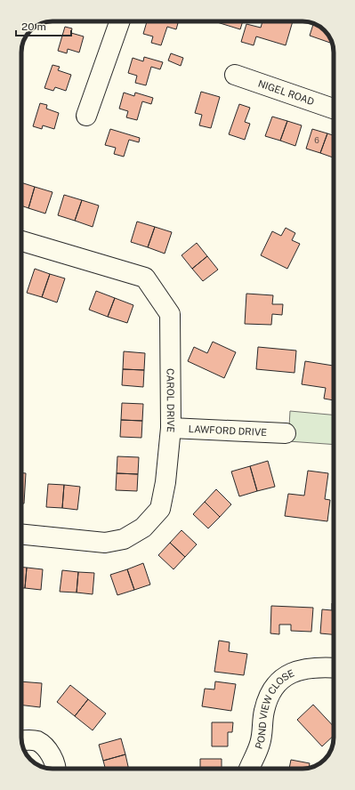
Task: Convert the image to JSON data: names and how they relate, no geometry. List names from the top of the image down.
{
  "streets": {
    "street": [
      "NIGEL ROAD",
      "CAROL DRIVE",
      "LAWFORD DRIVE",
      "POND VIEW CLOSE"
    ]
  },
  "crossings": [
    ["CAROL DRIVE", "LAWFORD DRIVE"]
  ],
  "house_numbers": ["6"],
  "scale_bar": "20 m"
}
